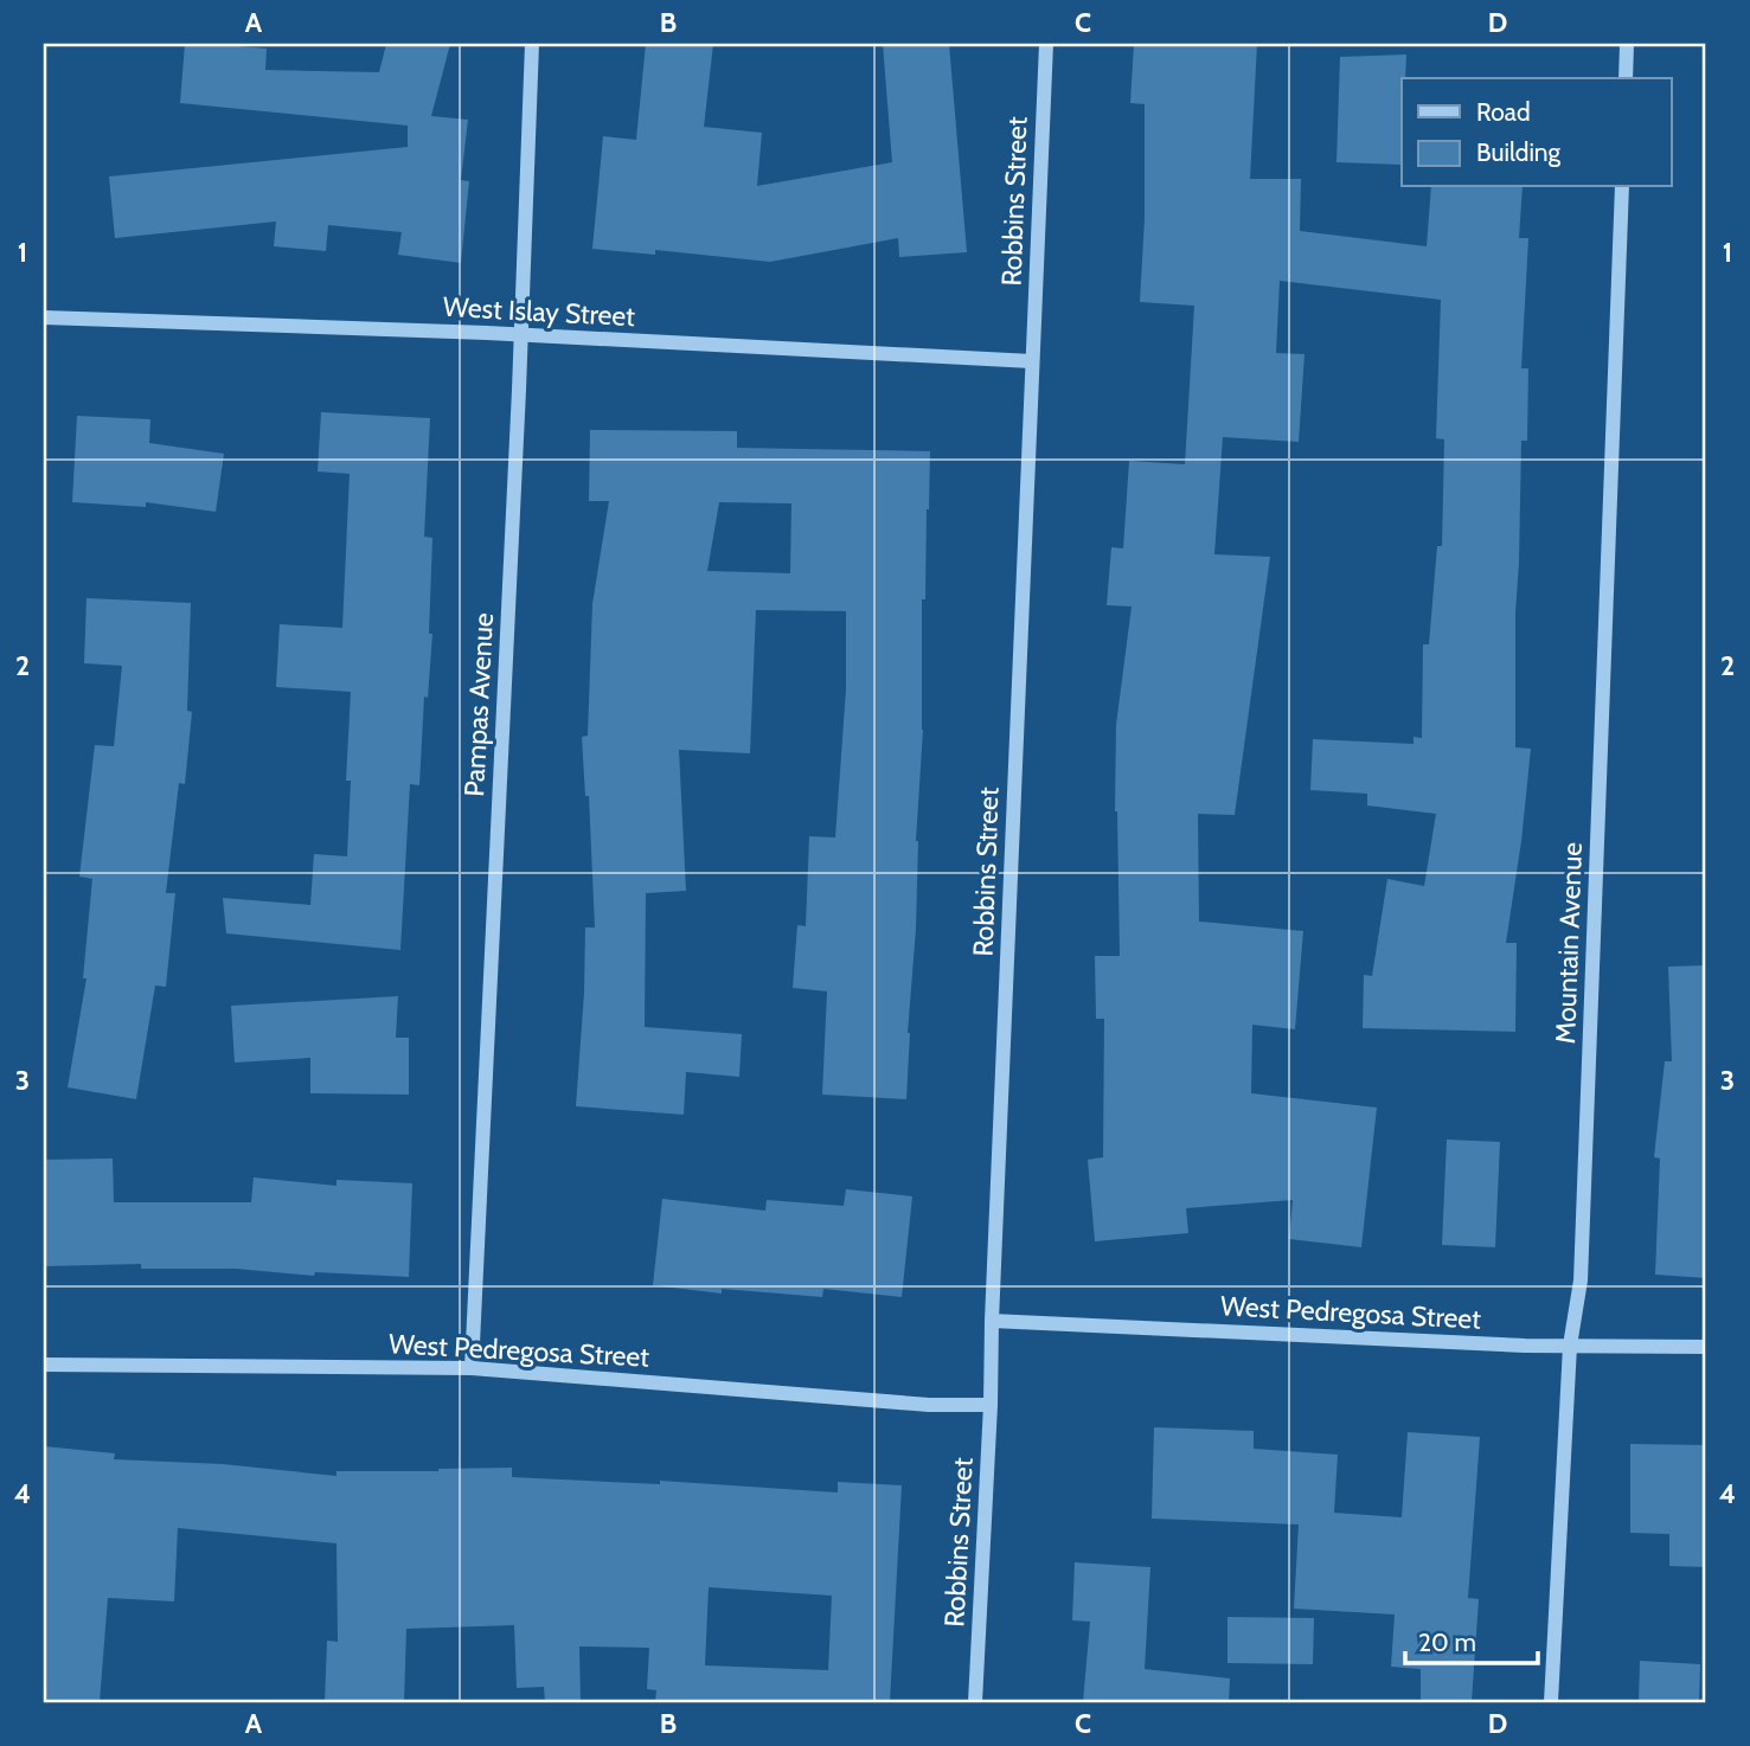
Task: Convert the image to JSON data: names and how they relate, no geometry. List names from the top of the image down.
{
  "streets": {
    "street": [
      "Robbins Street",
      "West Islay Street",
      "Pampas Avenue",
      "Mountain Avenue",
      "West Pedregosa Street"
    ]
  },
  "crossings": [
    ["Robbins Street", "West Islay Street"],
    ["Robbins Street", "West Pedregosa Street"],
    ["West Islay Street", "Pampas Avenue"],
    ["Pampas Avenue", "West Pedregosa Street"],
    ["Mountain Avenue", "West Pedregosa Street"]
  ],
  "legend": ["Road", "Building"],
  "scale_bar": "20 m",
  "grid": {
    "columns": [
      "A",
      "B",
      "C",
      "D"
    ],
    "rows": [
      "1",
      "2",
      "3",
      "4"
    ]
  }
}
